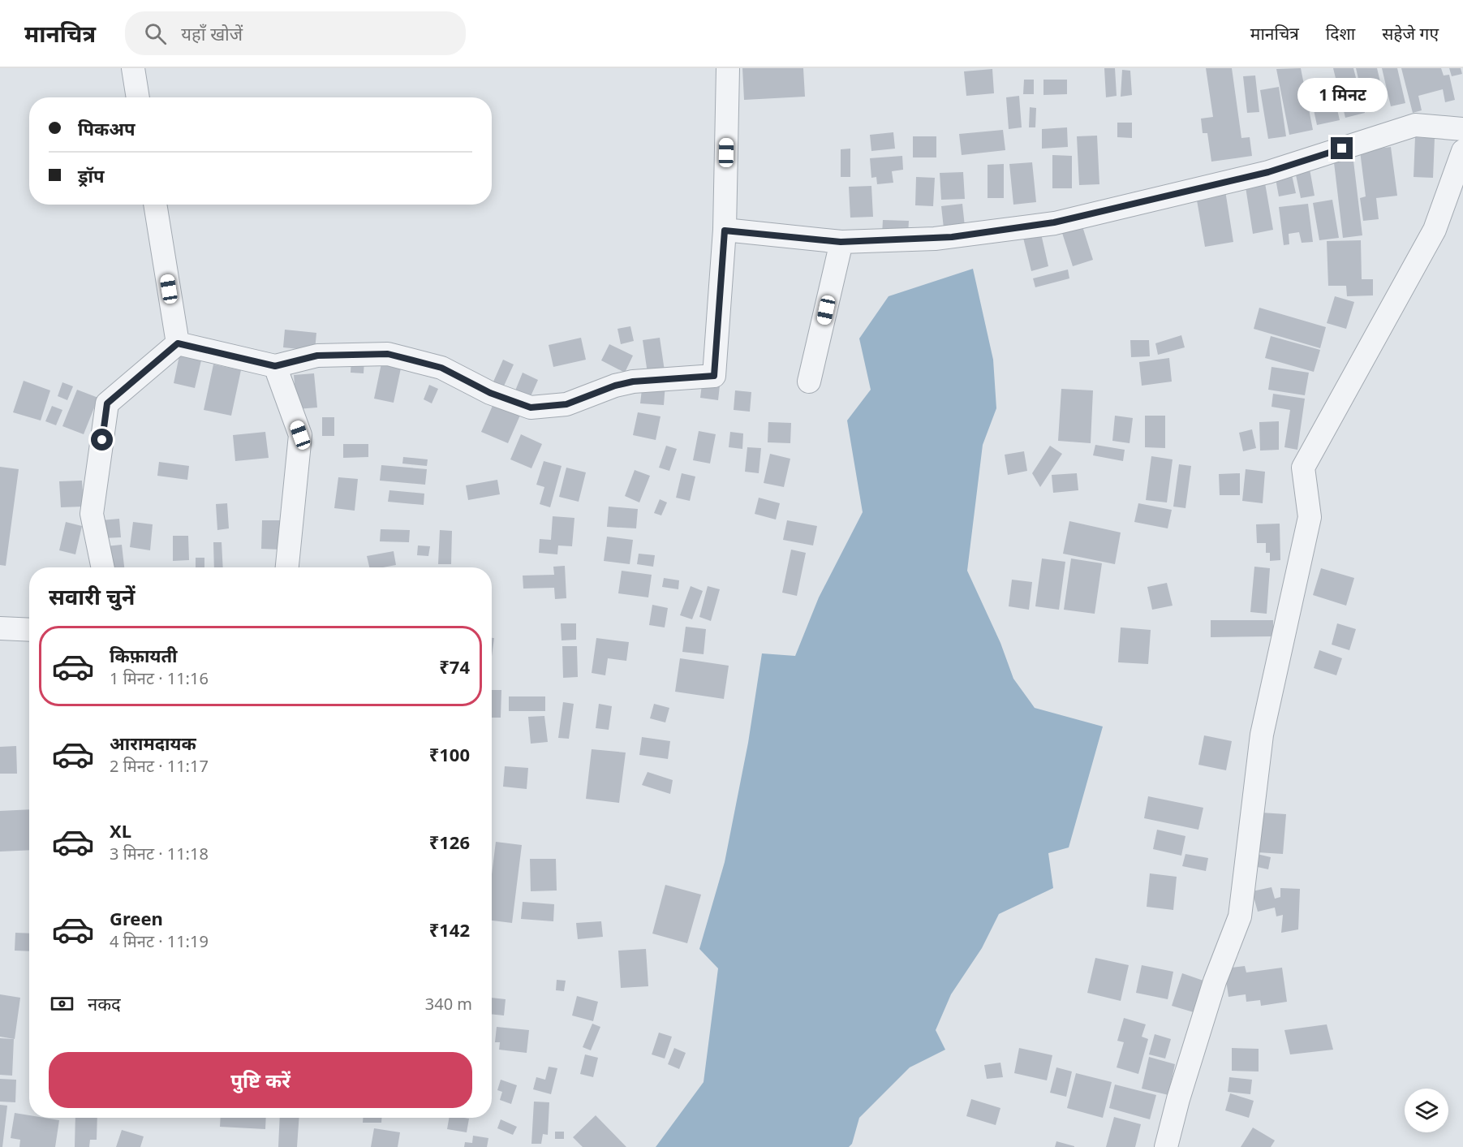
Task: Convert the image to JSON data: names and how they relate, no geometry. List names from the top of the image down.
{
  "page": {
    "header": "मानचित्र",
    "search": "यहाँ खोजें",
    "nav": ["मानचित्र", "दिशा", "सहेजे गए"],
    "bubble": "1 मिनट",
    "banner": ["पिकअप", "ड्रॉप"],
    "heading": "सवारी चुनें",
    "list": [
      {
        "name": "किफ़ायती",
        "note": "1 मिनट · 11:16",
        "value": "₹74"
      },
      {
        "name": "आरामदायक",
        "note": "2 मिनट · 11:17",
        "value": "₹100"
      },
      {
        "name": "XL",
        "note": "3 मिनट · 11:18",
        "value": "₹126"
      },
      {
        "name": "Green",
        "note": "4 मिनट · 11:19",
        "value": "₹142"
      }
    ],
    "pay": ["नकद", "340 m"],
    "buttons": "पुष्टि करें"
  }
}
